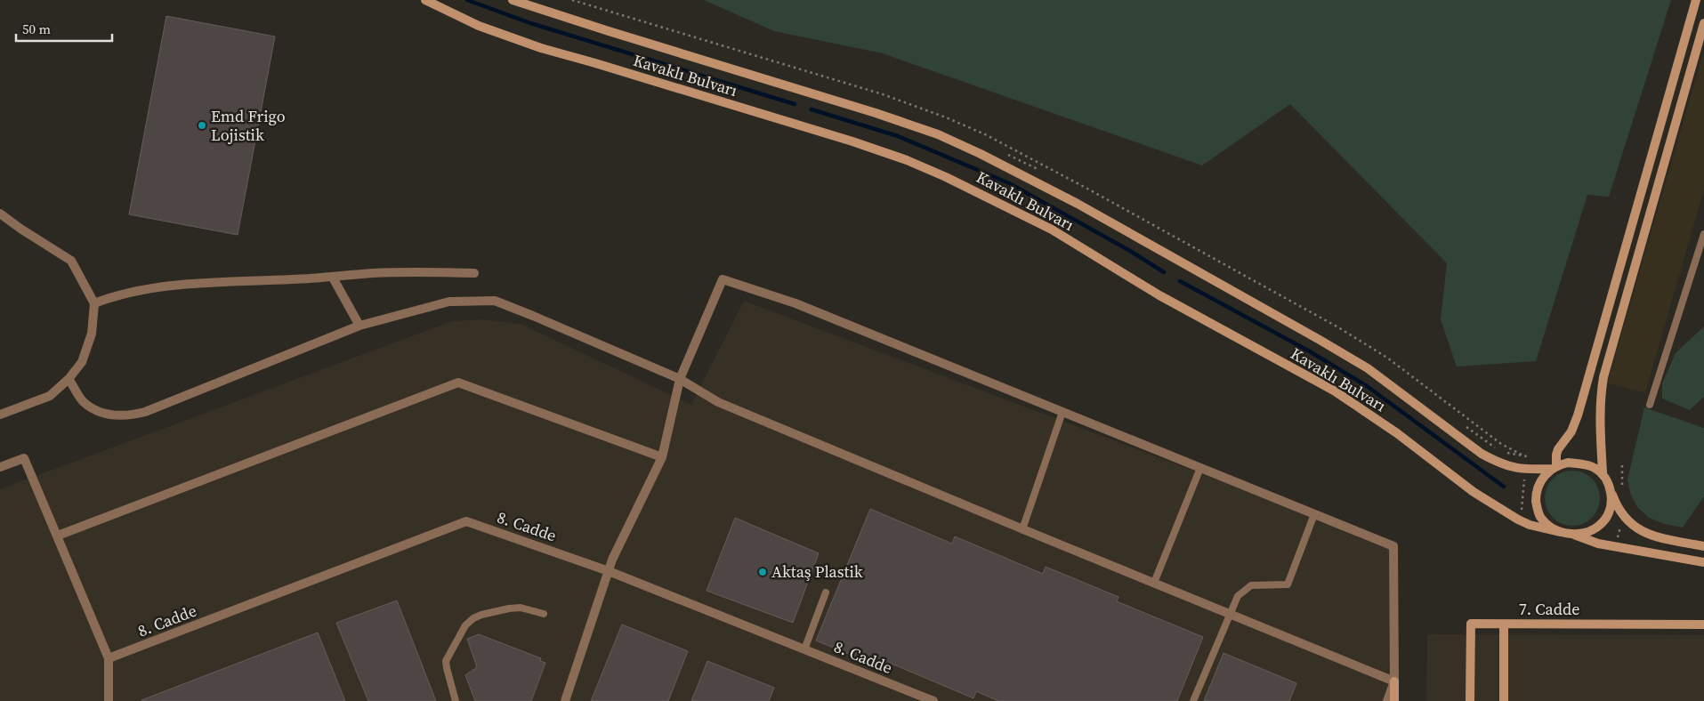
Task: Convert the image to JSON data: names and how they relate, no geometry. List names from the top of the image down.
{
  "streets": {
    "main road": ["Kavaklı Bulvarı", "7. Cadde"],
    "street": ["8. Cadde"]
  },
  "places": ["Emd Frigo Lojistik", "Aktaş Plastik"],
  "scale_bar": "50 m"
}
